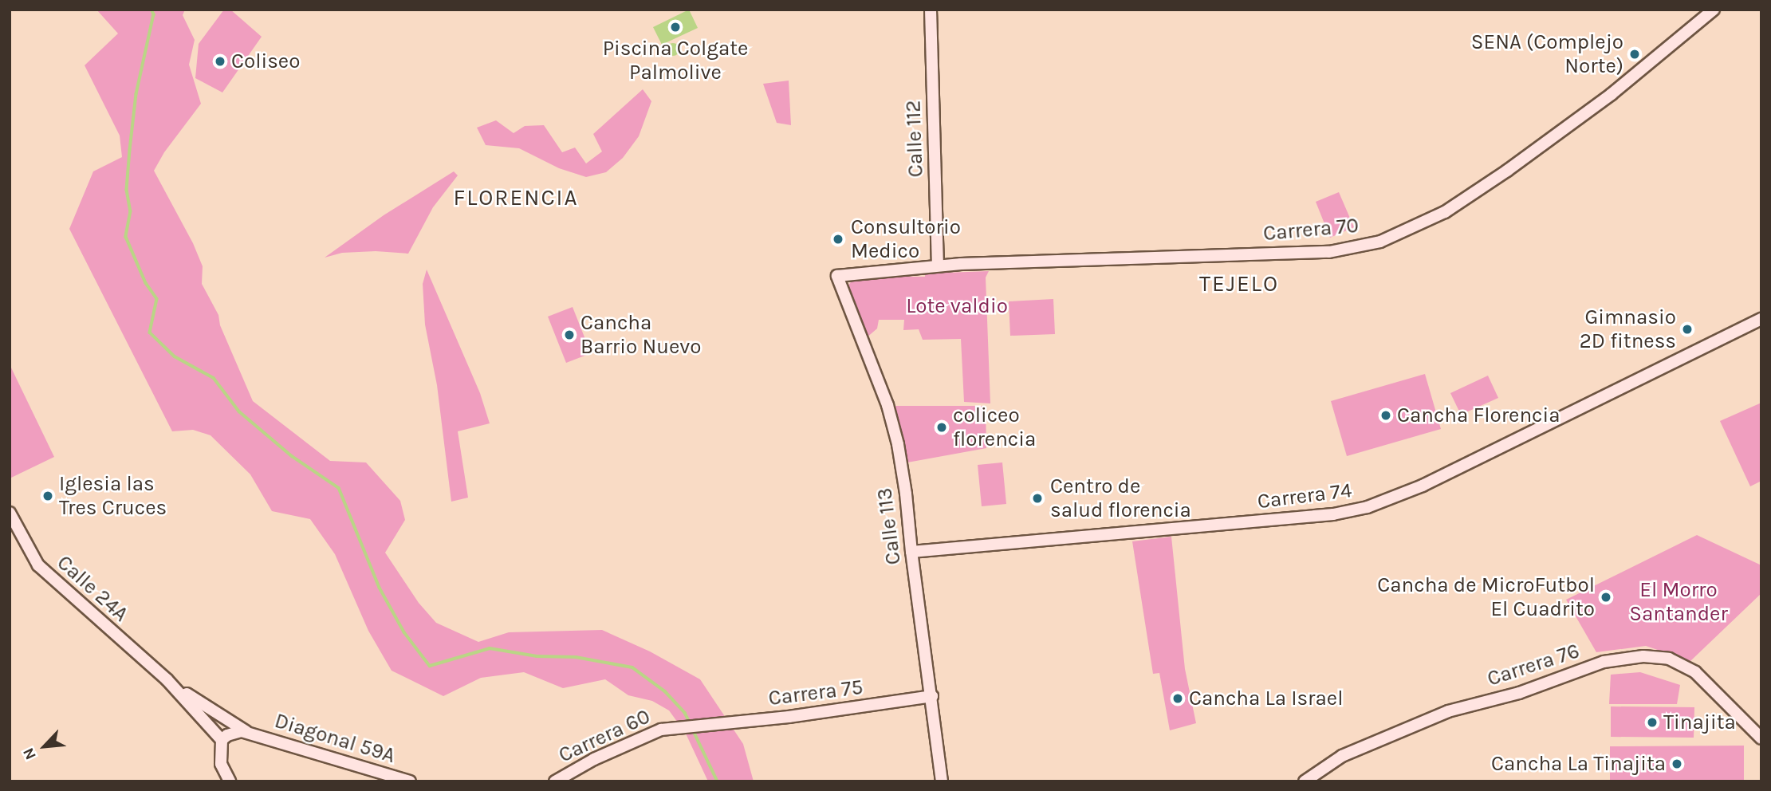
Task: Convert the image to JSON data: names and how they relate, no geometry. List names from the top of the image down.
{
  "streets": {
    "main road": [
      "Calle 112",
      "Carrera 70",
      "Carrera 74",
      "Calle 113",
      "Calle 24A",
      "Carrera 76",
      "Carrera 75",
      "Carrera 60",
      "Diagonal 59A"
    ]
  },
  "crossings": [
    ["Calle 112", "Carrera 70"],
    ["Carrera 70", "Calle 113"],
    ["Carrera 74", "Calle 113"],
    ["Calle 113", "Carrera 75"],
    ["Calle 24A", "Diagonal 59A"],
    ["Carrera 75", "Carrera 60"]
  ],
  "districts": ["FLORENCIA", "TEJELO"],
  "parks": ["Lote valdio", "El Morro Santander"],
  "places": [
    "Piscina Colgate Palmolive",
    "SENA (Complejo Norte)",
    "Coliseo",
    "Consultorio Medico",
    "Gimnasio 2D fitness",
    "Cancha Barrio Nuevo",
    "Cancha Florencia",
    "coliceo florencia",
    "Iglesia las Tres Cruces",
    "Centro de salud florencia",
    "Cancha de MicroFutbol El Cuadrito",
    "Cancha La Israel",
    "Tinajita",
    "Cancha La Tinajita"
  ],
  "north": "bottom left"
}
